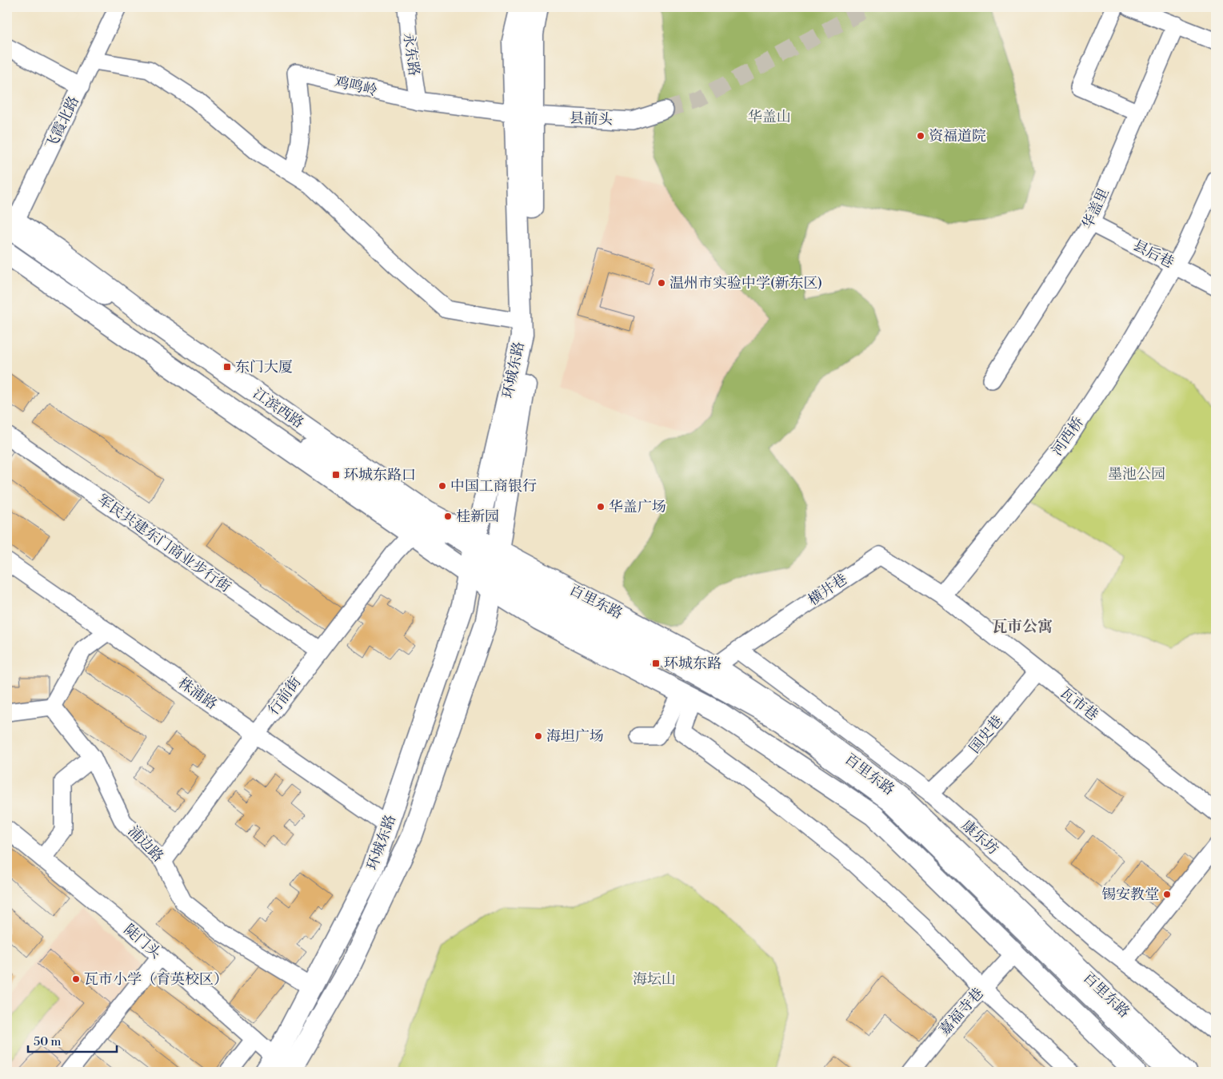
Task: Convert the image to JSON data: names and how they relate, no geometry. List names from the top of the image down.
{
  "streets": {
    "main road": ["环城东路", "江滨西路", "百里东路"],
    "street": [
      "永东路",
      "鸡鸣岭",
      "县前头",
      "飞霞北路",
      "华盖里",
      "县后巷",
      "河西桥",
      "军民共建东门商业步行街",
      "横井巷",
      "株浦路",
      "行前街",
      "瓦市巷",
      "国史巷",
      "康乐坊",
      "浦边路",
      "陡门头",
      "嘉福寺巷"
    ]
  },
  "crossings": [
    ["永东路", "鸡鸣岭"],
    ["鸡鸣岭", "县前头"],
    ["鸡鸣岭", "环城东路"],
    ["县前头", "环城东路"],
    ["飞霞北路", "江滨西路"],
    ["华盖里", "县后巷"],
    ["县后巷", "河西桥"],
    ["环城东路", "江滨西路"],
    ["环城东路", "百里东路"],
    ["环城东路", "株浦路"],
    ["环城东路", "浦边路"],
    ["环城东路", "陡门头"],
    ["江滨西路", "百里东路"],
    ["江滨西路", "行前街"],
    ["河西桥", "横井巷"],
    ["河西桥", "瓦市巷"],
    ["军民共建东门商业步行街", "行前街"],
    ["横井巷", "百里东路"],
    ["横井巷", "瓦市巷"],
    ["横井巷", "康乐坊"],
    ["株浦路", "行前街"],
    ["行前街", "浦边路"],
    ["瓦市巷", "国史巷"],
    ["国史巷", "康乐坊"]
  ],
  "districts": ["瓦市公寓"],
  "parks": ["华盖山", "墨池公园", "海坛山"],
  "places": {
    "other": [
      "资福道院",
      "温州市实验中学(新东区)",
      "中国工商银行",
      "华盖广场",
      "桂新园",
      "海坦广场",
      "锡安教堂",
      "瓦市小学（育英校区）"
    ],
    "transit": ["东门大厦", "环城东路口", "环城东路"]
  },
  "scale_bar": "50 m"
}
